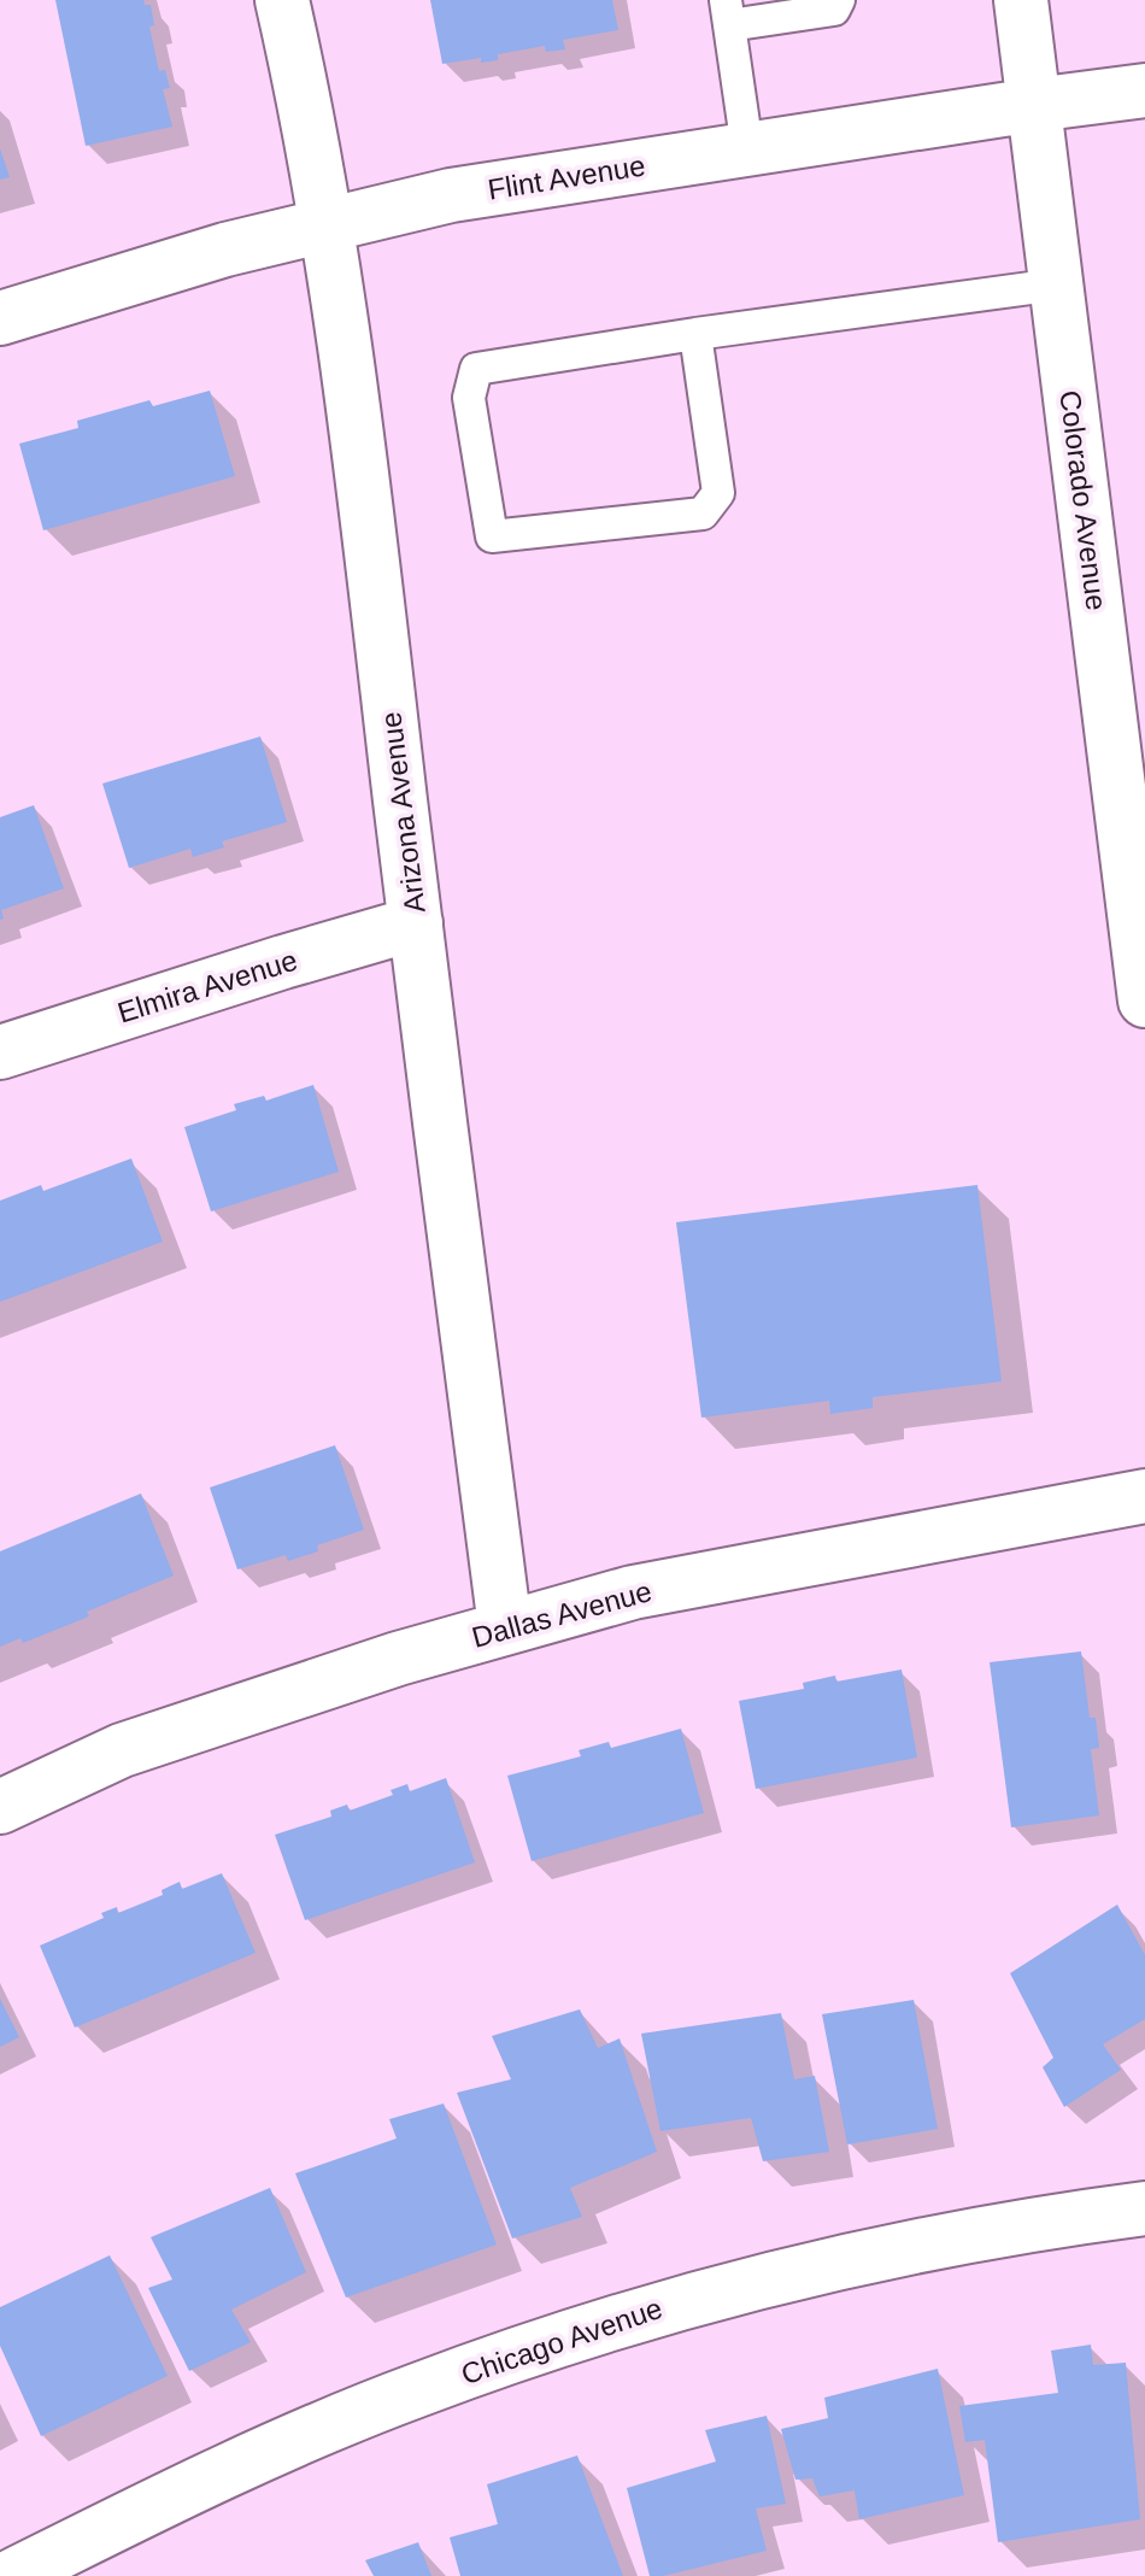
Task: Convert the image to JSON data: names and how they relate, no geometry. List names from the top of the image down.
{
  "streets": {
    "street": [
      "Flint Avenue",
      "Colorado Avenue",
      "Arizona Avenue",
      "Elmira Avenue",
      "Dallas Avenue",
      "Chicago Avenue"
    ]
  },
  "crossings": [
    ["Flint Avenue", "Colorado Avenue"],
    ["Flint Avenue", "Arizona Avenue"],
    ["Arizona Avenue", "Elmira Avenue"],
    ["Arizona Avenue", "Dallas Avenue"]
  ]
}
